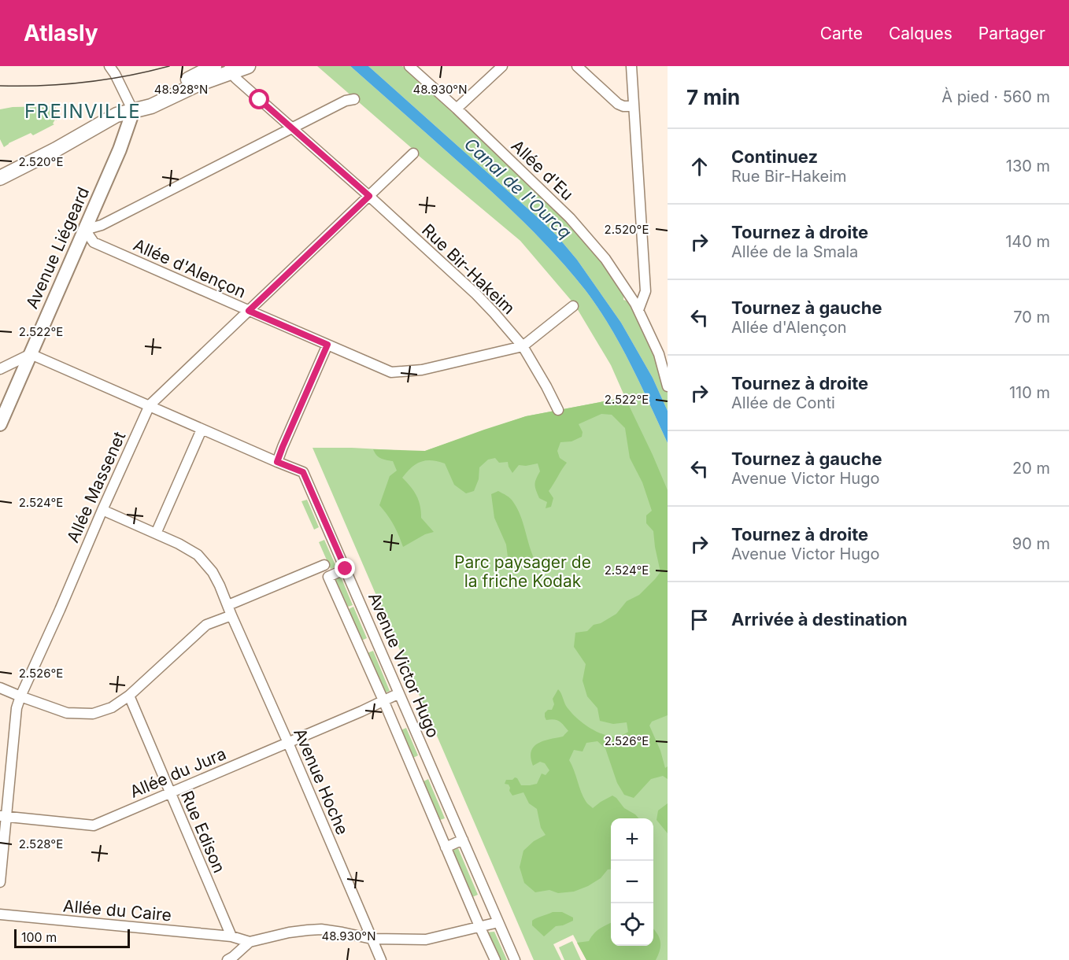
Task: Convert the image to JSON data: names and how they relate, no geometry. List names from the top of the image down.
{
  "streets": {
    "street": [
      "Allée d'Eu",
      "Avenue Liégeard",
      "Allée d'Alençon",
      "Rue Bir-Hakeim",
      "Allée Massenet",
      "Avenue Victor Hugo",
      "Allée du Jura",
      "Avenue Hoche",
      "Rue Edison",
      "Allée du Caire"
    ]
  },
  "crossings": [
    ["Avenue Liégeard", "Allée d'Alençon"],
    ["Avenue Liégeard", "Avenue Victor Hugo"],
    ["Allée d'Alençon", "Rue Bir-Hakeim"],
    ["Allée Massenet", "Avenue Victor Hugo"],
    ["Allée Massenet", "Allée du Jura"],
    ["Allée Massenet", "Avenue Hoche"],
    ["Avenue Victor Hugo", "Allée du Jura"],
    ["Allée du Jura", "Avenue Hoche"],
    ["Allée du Jura", "Rue Edison"],
    ["Rue Edison", "Allée du Caire"]
  ],
  "districts": ["FREINVILLE"],
  "water": ["Canal de l'Ourcq"],
  "parks": ["Parc paysager de la friche Kodak"],
  "scale_bar": "100 m",
  "page": {
    "header": "Atlasly",
    "nav": ["Carte", "Calques", "Partager"],
    "heading": ["7 min", "À pied · 560 m"],
    "list": [
      ["Continuez", "Rue Bir-Hakeim", "130 m"],
      ["Tournez à droite", "Allée de la Smala", "140 m"],
      ["Tournez à gauche", "Allée d'Alençon", "70 m"],
      ["Tournez à droite", "Allée de Conti", "110 m"],
      ["Tournez à gauche", "Avenue Victor Hugo", "20 m"],
      ["Tournez à droite", "Avenue Victor Hugo", "90 m"],
      "Arrivée à destination"
    ],
    "map_buttons": ["+", "−"],
    "scale": "100 m"
  },
  "coordinates": [
    "48.928°N",
    "48.930°N",
    "2.520°E",
    "2.522°E",
    "2.524°E",
    "2.526°E",
    "2.528°E"
  ]
}
